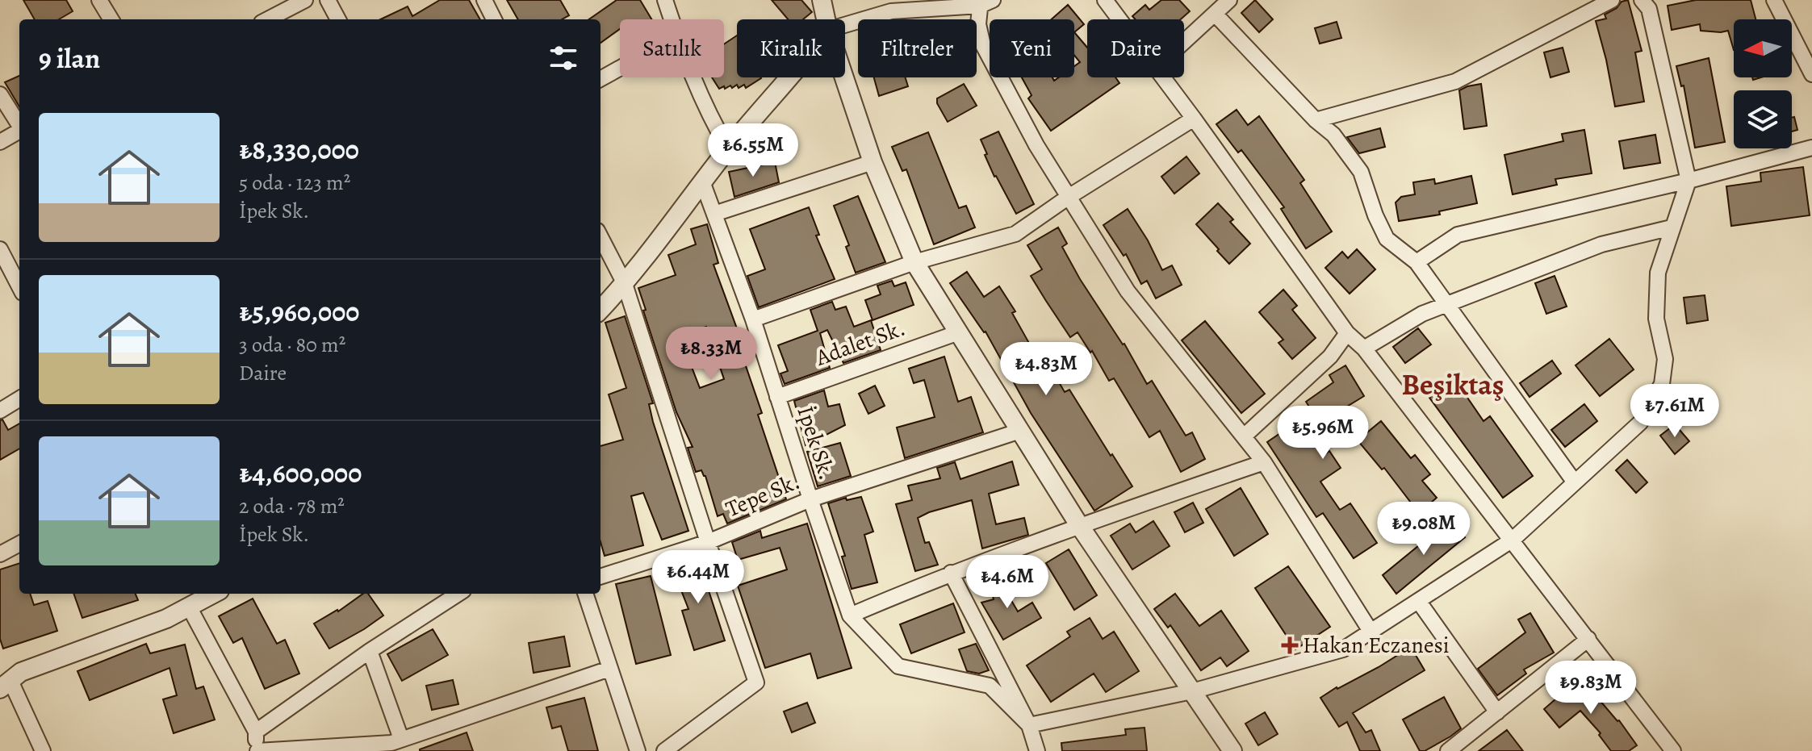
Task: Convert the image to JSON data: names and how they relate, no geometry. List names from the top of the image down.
{
  "streets": {
    "street": ["Adalet Sk.", "İpek Sk.", "Tepe Sk."]
  },
  "crossings": [
    ["Adalet Sk.", "İpek Sk."],
    ["İpek Sk.", "Tepe Sk."]
  ],
  "districts": ["Beşiktaş"],
  "places": {
    "health": ["Hakan Eczanesi"]
  },
  "north": "left",
  "page": {
    "chip": [
      "Satılık",
      "Kiralık",
      "Filtreler",
      "Yeni",
      "Daire"
    ],
    "heading": "9 ilan",
    "list": [
      {
        "name": "₺8,330,000",
        "note": "5 oda · 123 m² · İpek Sk."
      },
      {
        "name": "₺5,960,000",
        "note": "3 oda · 80 m² · Daire"
      },
      {
        "name": "₺4,600,000",
        "note": "2 oda · 78 m² · İpek Sk."
      }
    ],
    "price": [
      "₺6.55M",
      "₺8.33M",
      "₺4.83M",
      "₺7.61M",
      "₺5.96M",
      "₺9.08M",
      "₺6.44M",
      "₺4.6M",
      "₺9.83M"
    ]
  }
}
